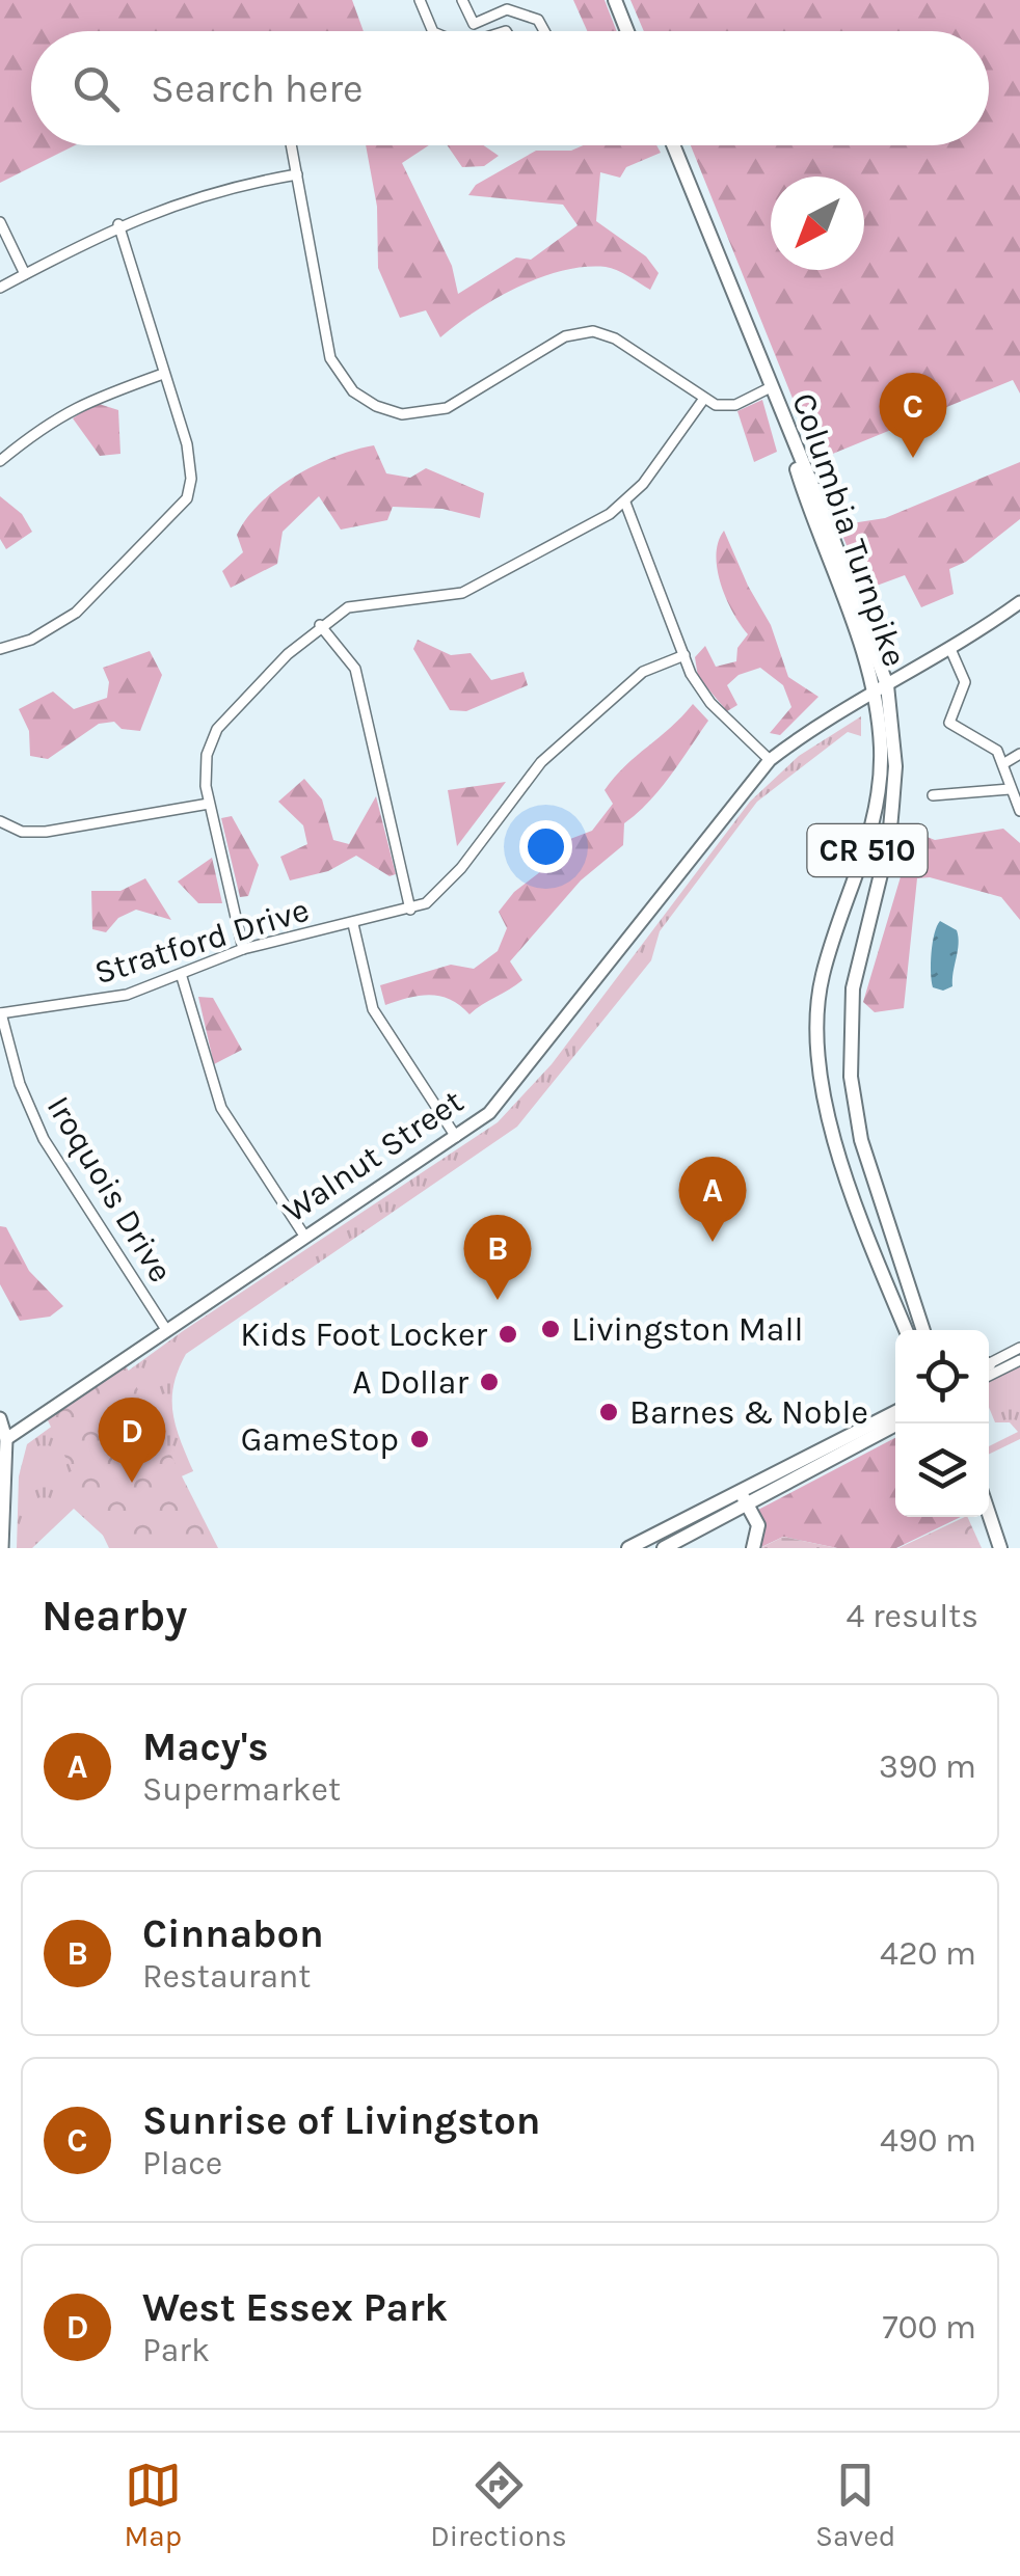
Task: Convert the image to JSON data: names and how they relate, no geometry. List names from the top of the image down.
{
  "streets": {
    "main road": ["Columbia Turnpike", "CR 510"],
    "street": ["Stratford Drive", "Walnut Street", "Iroquois Drive"]
  },
  "crossings": [
    ["Columbia Turnpike", "CR 510"],
    ["Columbia Turnpike", "Walnut Street"],
    ["Stratford Drive", "Iroquois Drive"],
    ["Walnut Street", "Iroquois Drive"]
  ],
  "places": [
    "Livingston Mall",
    "Kids Foot Locker",
    "A Dollar",
    "Barnes & Noble",
    "GameStop"
  ],
  "north": "bottom left",
  "page": {
    "search": "Search here",
    "pins": [
      "C",
      "A",
      "B",
      "D"
    ],
    "heading": ["Nearby", "4 results"],
    "list": [
      {
        "mark": "A",
        "name": "Macy's",
        "note": "Supermarket",
        "value": "390 m"
      },
      {
        "mark": "B",
        "name": "Cinnabon",
        "note": "Restaurant",
        "value": "420 m"
      },
      {
        "mark": "C",
        "name": "Sunrise of Livingston",
        "note": "Place",
        "value": "490 m"
      },
      {
        "mark": "D",
        "name": "West Essex Park",
        "note": "Park",
        "value": "700 m"
      }
    ],
    "nav": ["Map", "Directions", "Saved"]
  }
}
